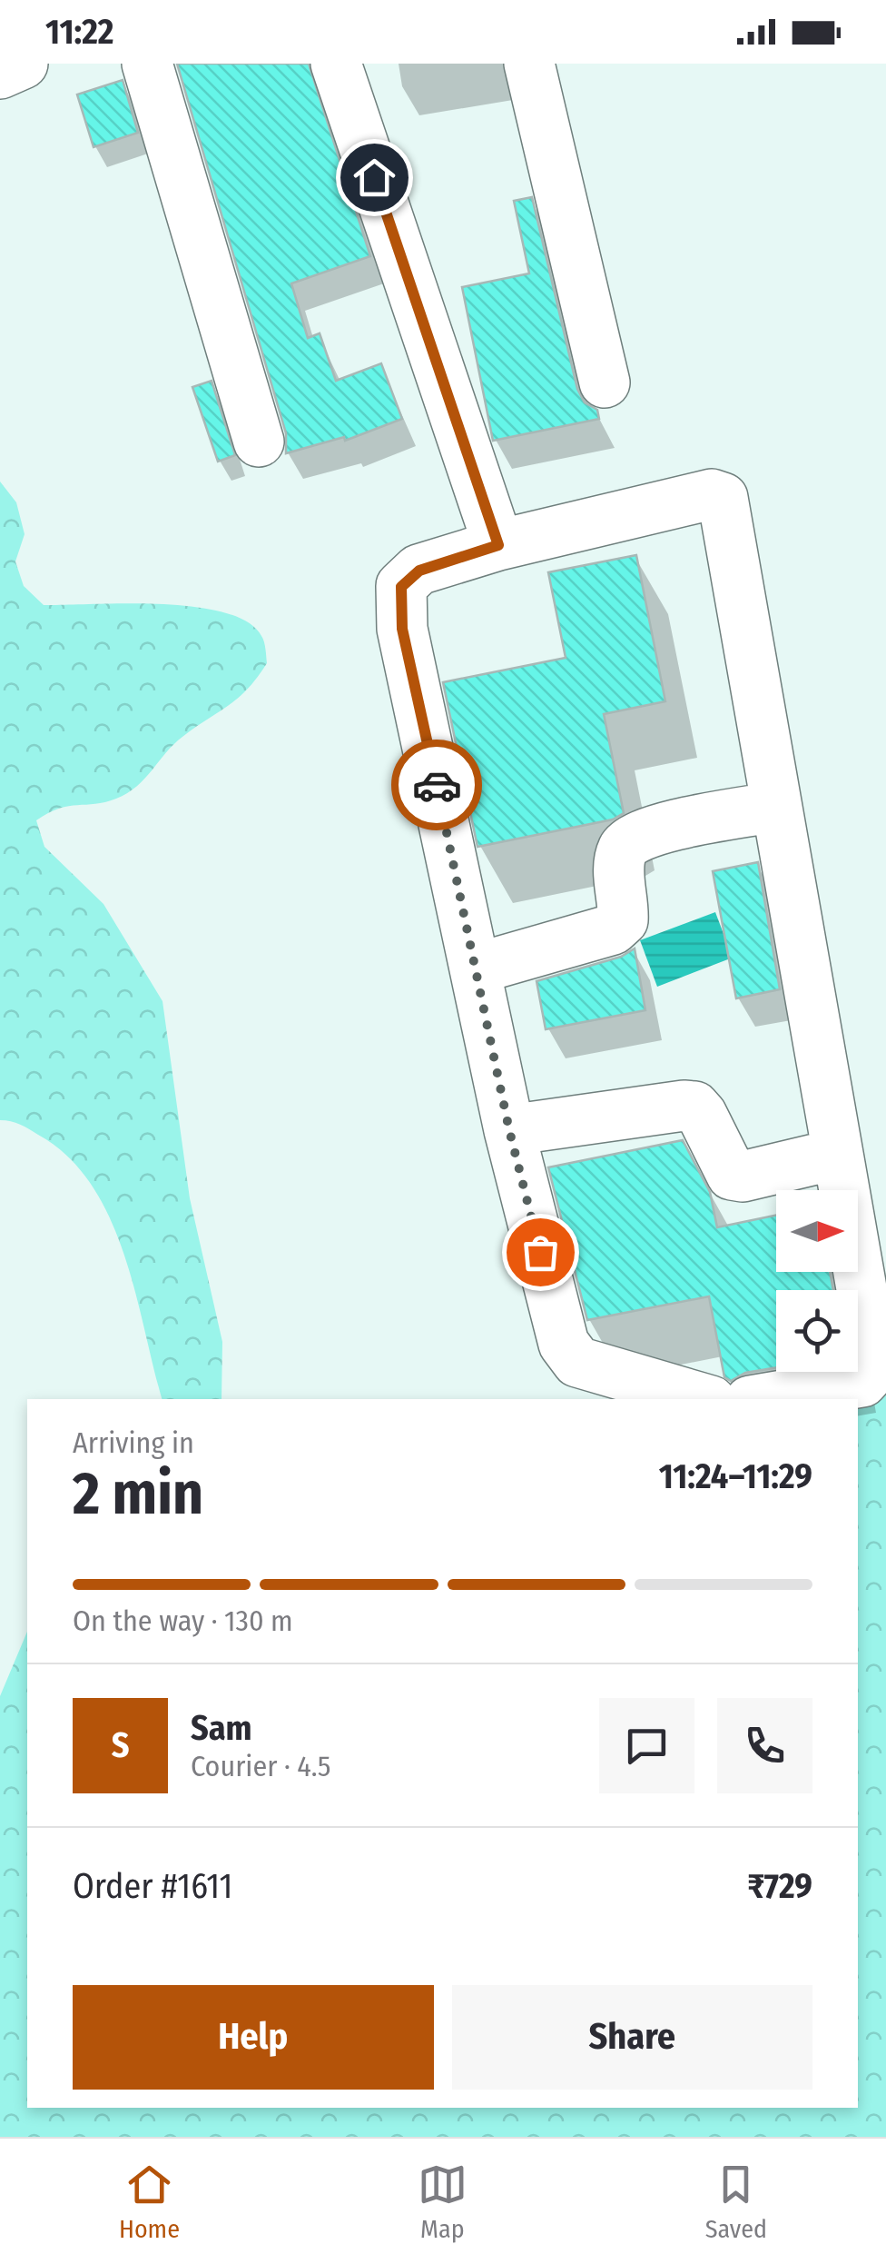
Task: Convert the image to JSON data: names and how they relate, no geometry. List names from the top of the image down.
{
  "north": "right",
  "page": {
    "status": "11:22",
    "heading": ["2 min", "Arriving in", "11:24–11:29"],
    "panel": [
      "Sam",
      "Courier · 4.5",
      "Order #1611",
      "₹729"
    ],
    "bar": "On the way · 130 m",
    "round": "S",
    "buttons": ["Help", "Share"],
    "tabs": ["Home", "Map", "Saved"]
  }
}
